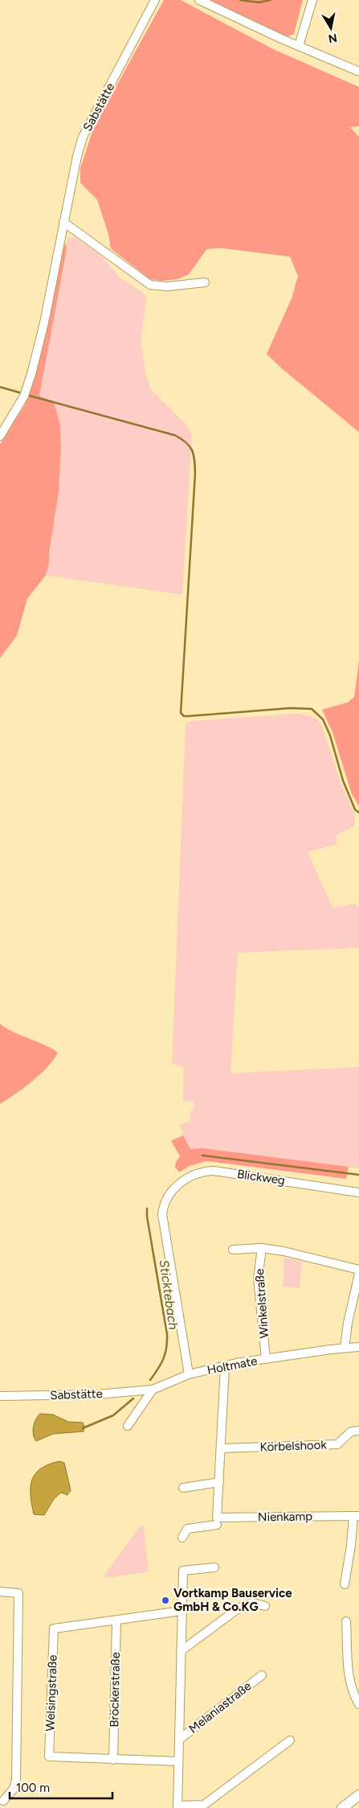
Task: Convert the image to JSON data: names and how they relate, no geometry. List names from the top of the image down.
{
  "streets": {
    "street": [
      "Sabstätte",
      "Blickweg",
      "Winkelstraße",
      "Holtmate",
      "Körbelshook",
      "Nienkamp",
      "Bröckerstraße",
      "Welsingstraße",
      "Melaniastraße"
    ]
  },
  "crossings": [
    ["Sabstätte", "Holtmate"],
    ["Blickweg", "Holtmate"],
    ["Winkelstraße", "Holtmate"],
    ["Bröckerstraße", "Welsingstraße"],
    ["Welsingstraße", "Melaniastraße"]
  ],
  "water": ["Sticktebach"],
  "places": ["Vortkamp Bauservice GmbH & Co.KG"],
  "scale_bar": "100 m",
  "north": "bottom"
}
